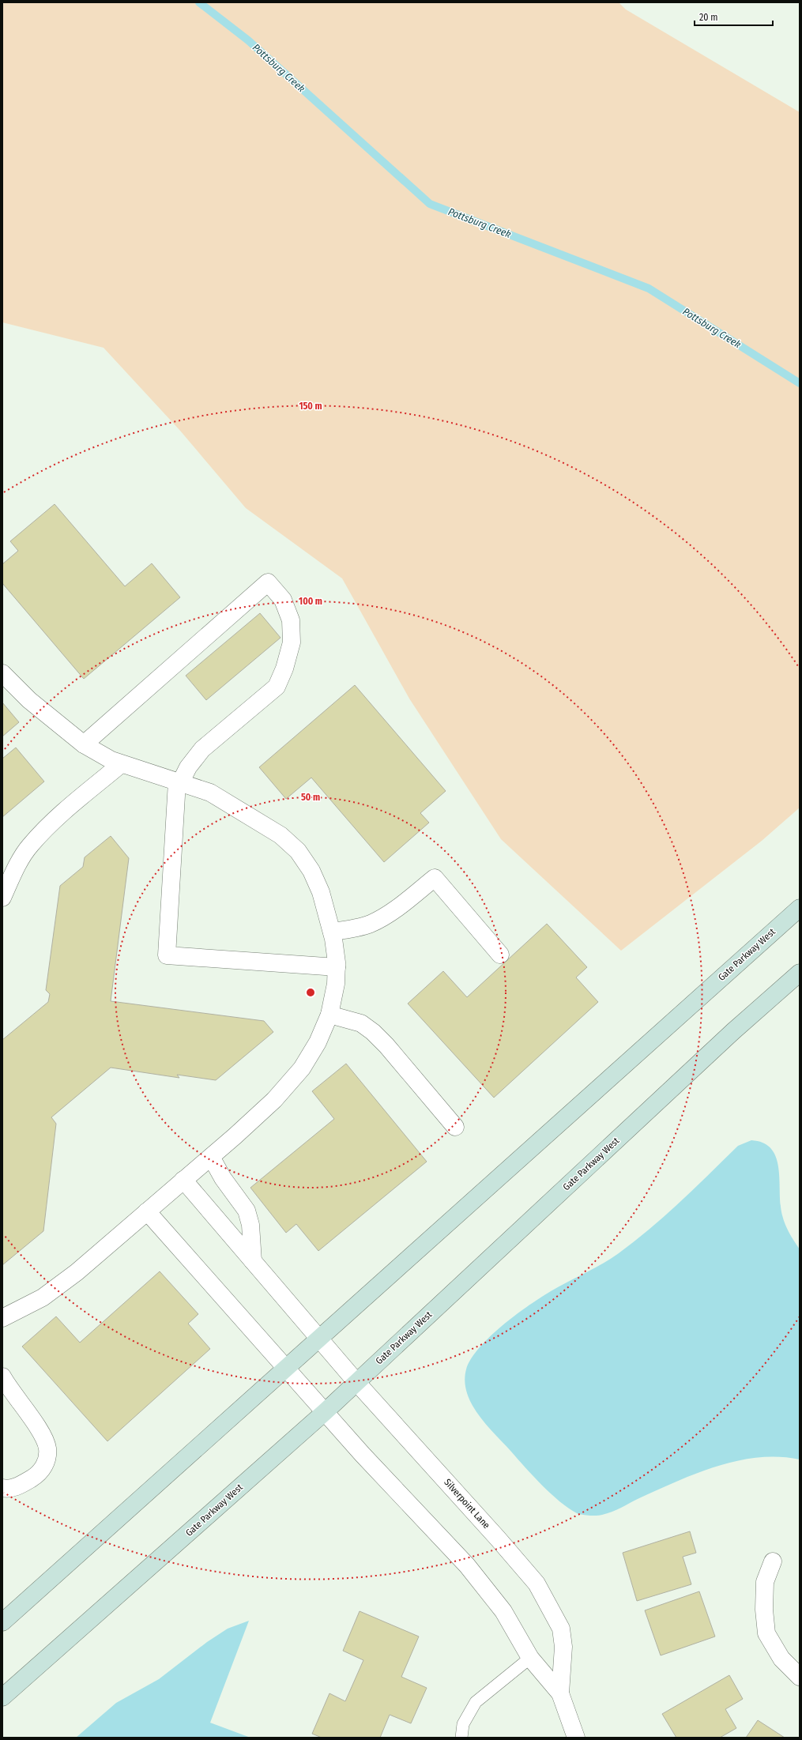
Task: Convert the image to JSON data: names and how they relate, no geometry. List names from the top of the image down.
{
  "streets": {
    "main road": ["Gate Parkway West"],
    "street": ["Silverpoint Lane"]
  },
  "crossings": [
    ["Gate Parkway West", "Silverpoint Lane"]
  ],
  "water": ["Pottsburg Creek"],
  "scale_bar": "20 m",
  "rings": ["150 m", "100 m", "50 m"]
}
